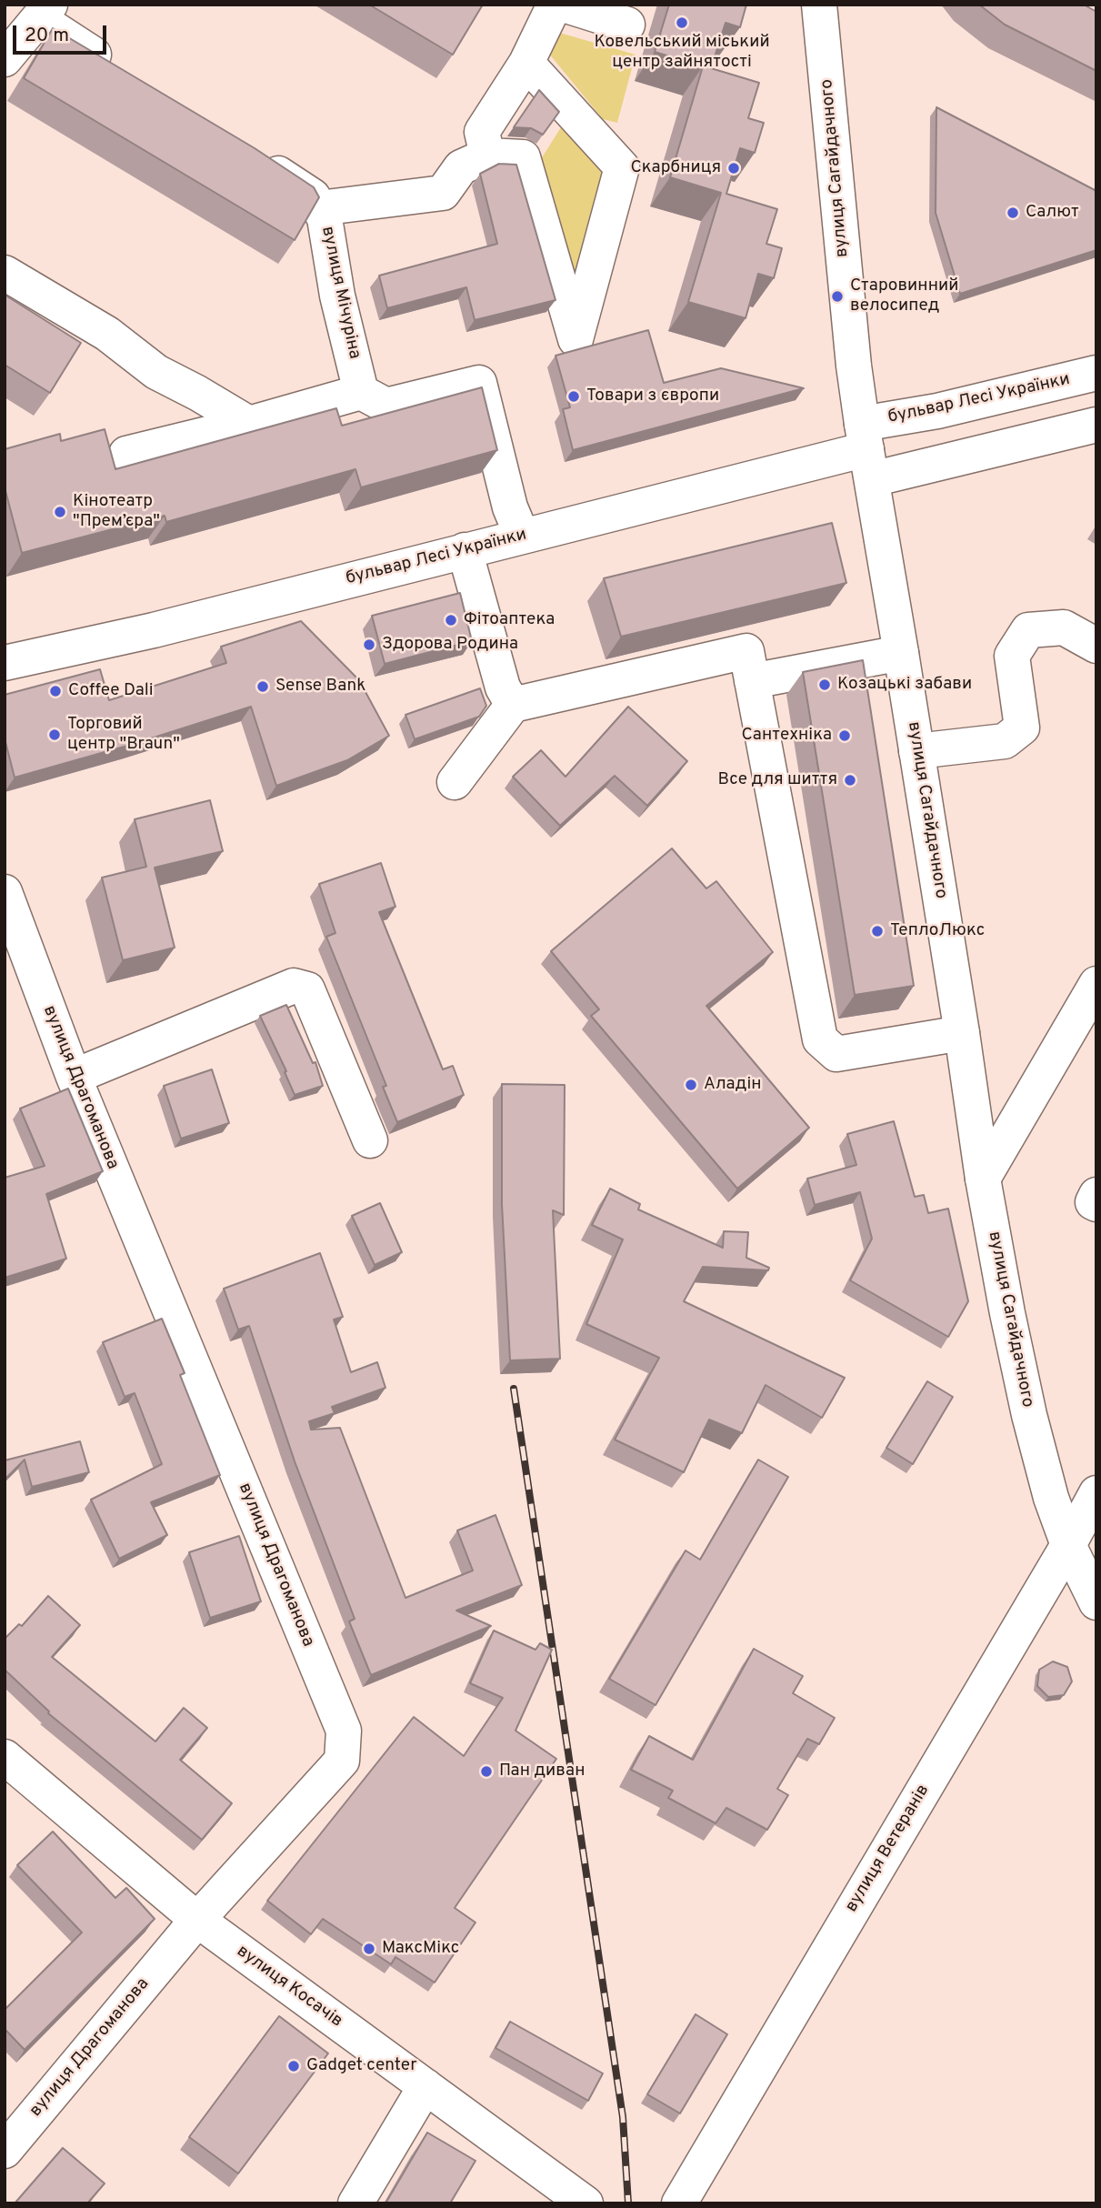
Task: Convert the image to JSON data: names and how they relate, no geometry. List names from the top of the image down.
{
  "streets": {
    "street": [
      "вулиця Сагайдачного",
      "вулиця Мічуріна",
      "бульвар Лесі Українки",
      "вулиця Драгоманова",
      "вулиця Ветеранів",
      "вулиця Косачів"
    ]
  },
  "crossings": [
    ["вулиця Сагайдачного", "бульвар Лесі Українки"],
    ["вулиця Сагайдачного", "вулиця Ветеранів"],
    ["вулиця Драгоманова", "вулиця Косачів"]
  ],
  "places": [
    "Ковельський міський центр зайнятості",
    "Скарбниця",
    "Салют",
    "Старовинний велосипед",
    "Товари з європи",
    "Кінотеатр \"Прем’єра\"",
    "Фітоаптека",
    "Здорова Родина",
    "Козацькі забави",
    "Sense Bank",
    "Coffee Dali",
    "Торговий центр \"Braun\"",
    "Сантехніка",
    "Все для шиття",
    "ТеплоЛюкс",
    "Аладін",
    "Пан диван",
    "МаксМікс",
    "Gadget center"
  ],
  "scale_bar": "20 m"
}
